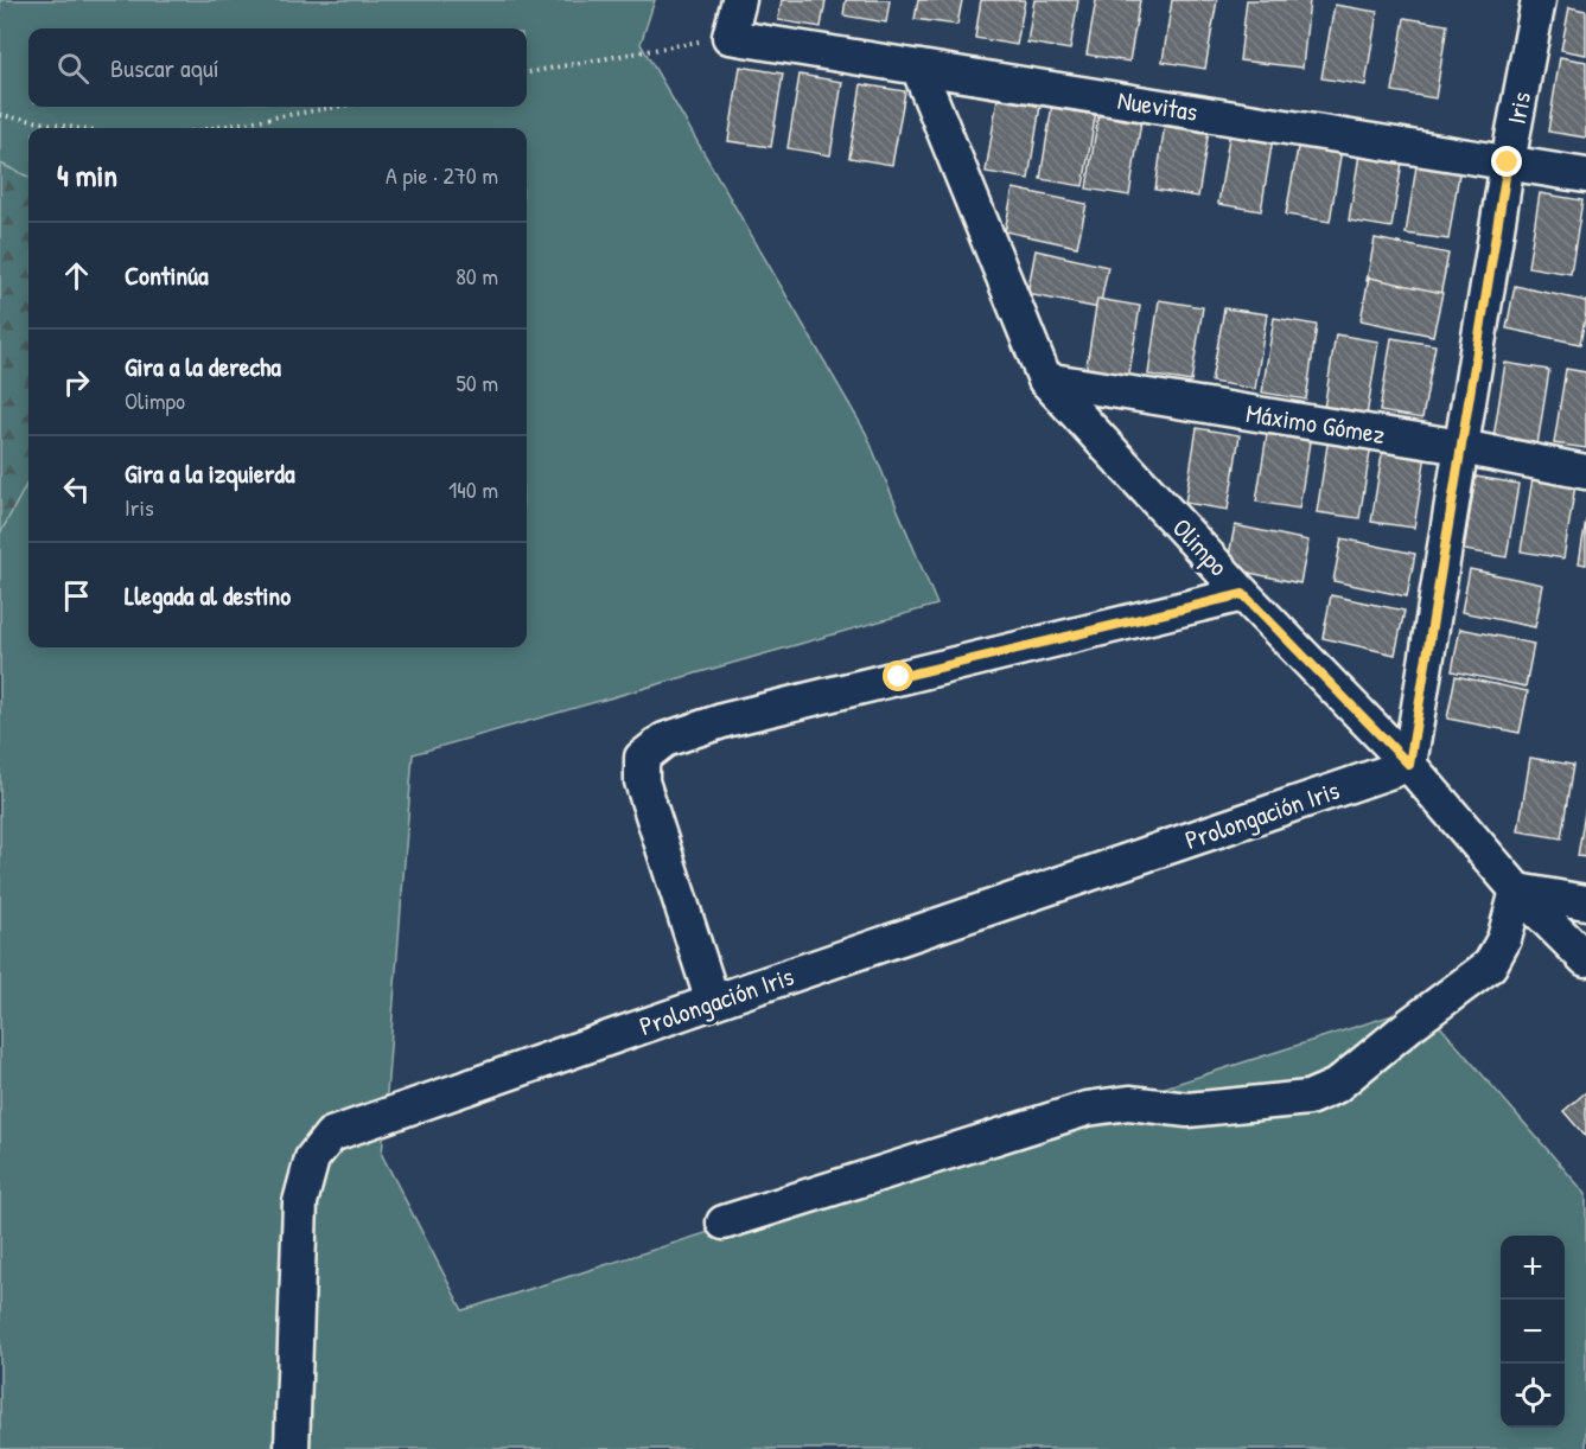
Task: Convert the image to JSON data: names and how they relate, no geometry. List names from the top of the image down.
{
  "streets": {
    "street": [
      "Nuevitas",
      "Iris",
      "Máximo Gómez",
      "Olimpo",
      "Prolongación Iris"
    ]
  },
  "crossings": [
    ["Nuevitas", "Iris"],
    ["Nuevitas", "Olimpo"],
    ["Iris", "Máximo Gómez"],
    ["Iris", "Olimpo"],
    ["Iris", "Prolongación Iris"],
    ["Máximo Gómez", "Olimpo"],
    ["Olimpo", "Prolongación Iris"]
  ],
  "page": {
    "search": "Buscar aquí",
    "heading": ["4 min", "A pie · 270 m"],
    "list": [
      ["Continúa", "80 m"],
      ["Gira a la derecha", "Olimpo", "50 m"],
      ["Gira a la izquierda", "Iris", "140 m"],
      "Llegada al destino"
    ],
    "map_buttons": ["+", "−"]
  }
}
